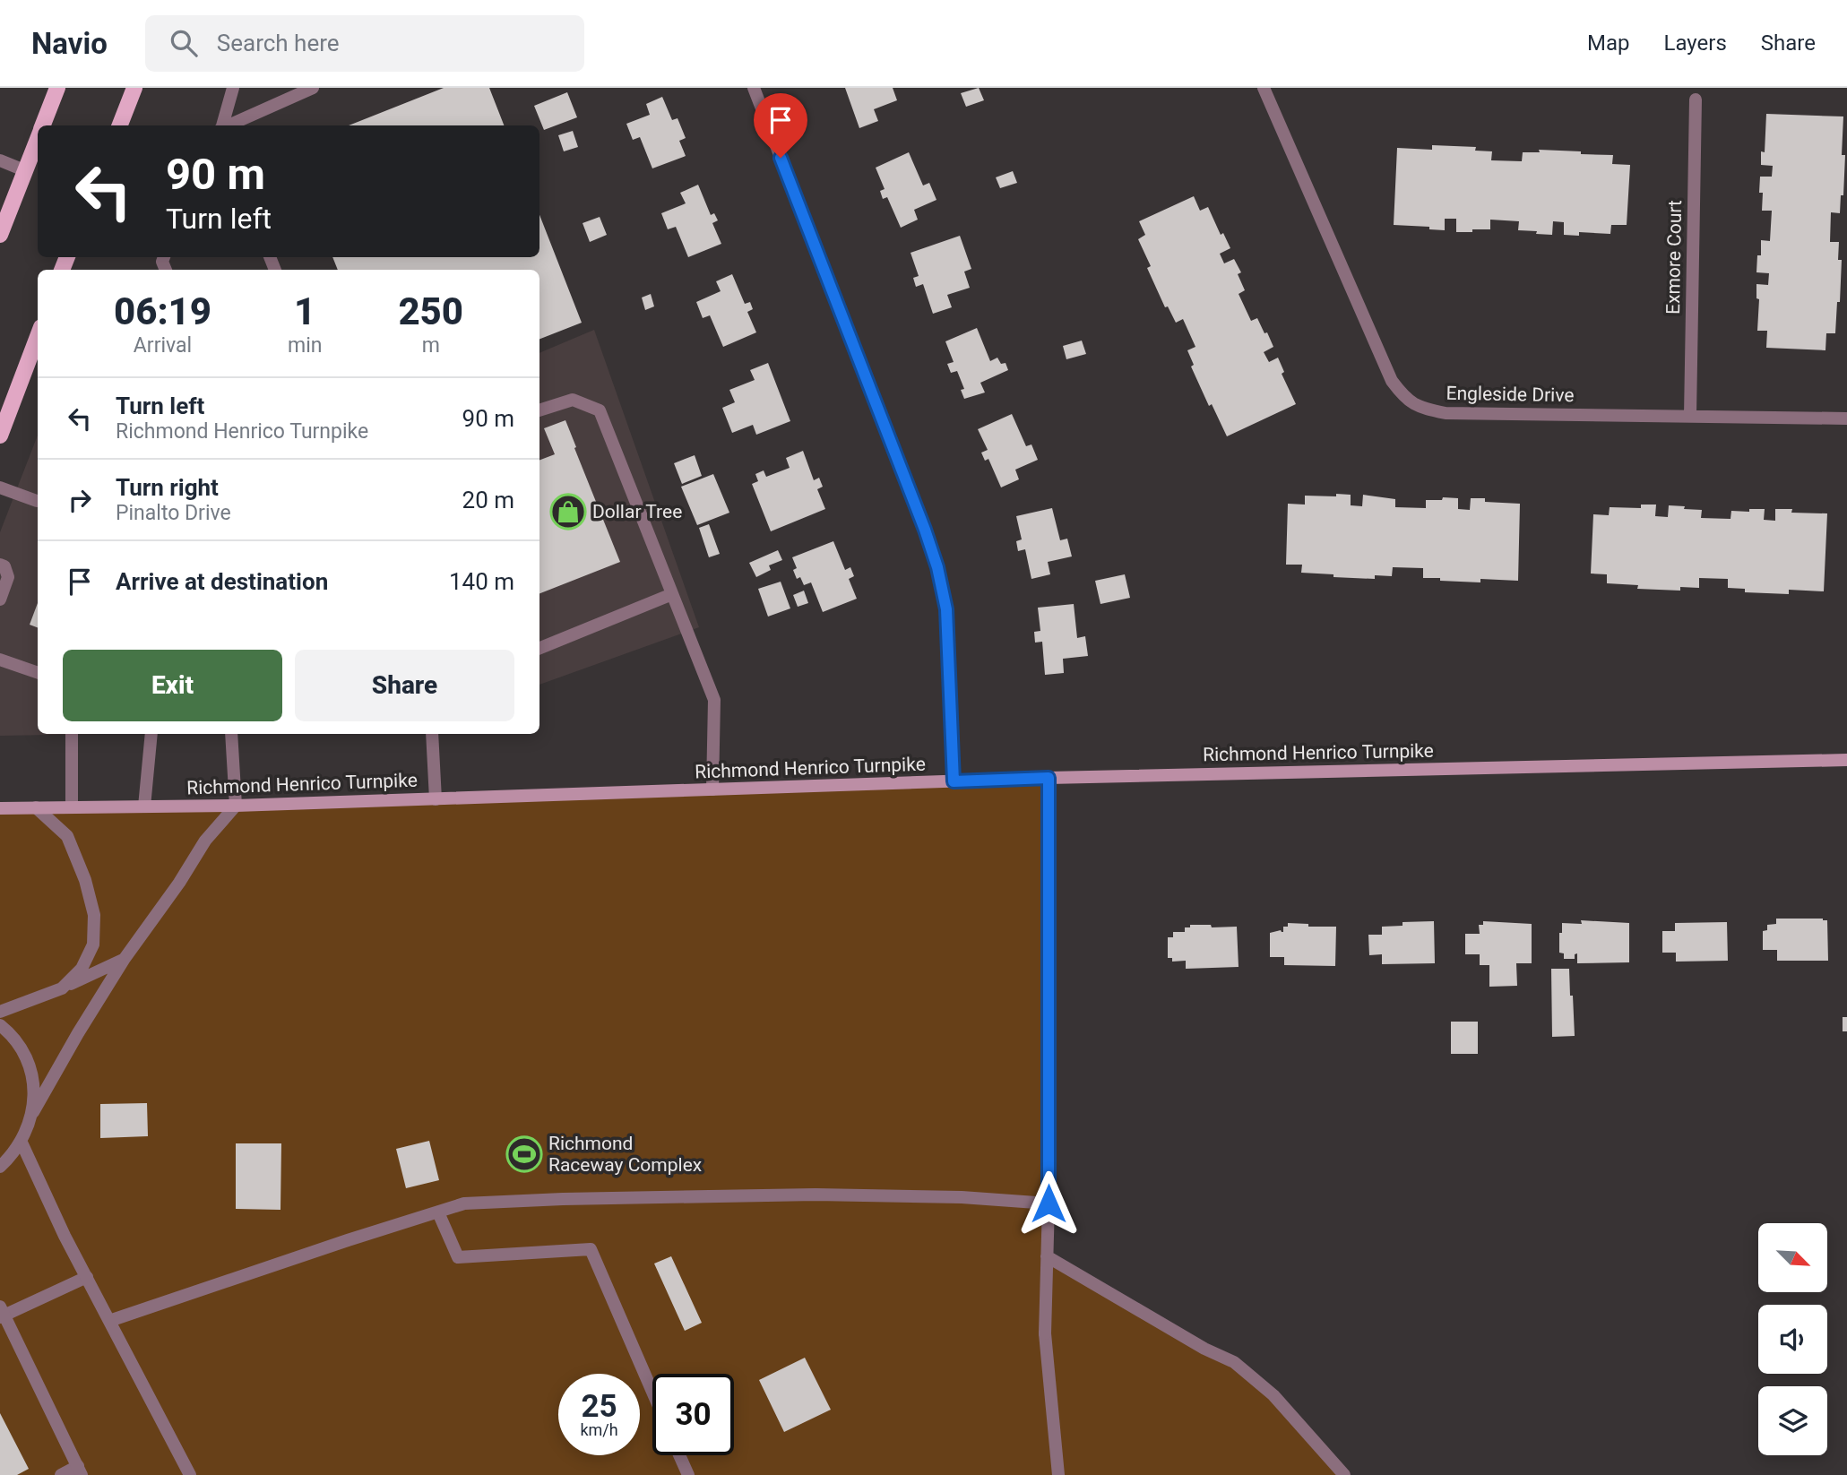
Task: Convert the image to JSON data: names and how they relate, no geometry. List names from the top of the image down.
{
  "streets": {
    "main road": ["Richmond Henrico Turnpike"],
    "street": ["Exmore Court", "Engleside Drive"]
  },
  "crossings": [
    ["Exmore Court", "Engleside Drive"]
  ],
  "places": {
    "shop": ["Dollar Tree"],
    "sports": ["Richmond Raceway Complex"]
  },
  "north": "bottom right",
  "page": {
    "header": "Navio",
    "search": "Search here",
    "nav": ["Map", "Layers", "Share"],
    "turn": ["90 m", "Turn left"],
    "eta": [
      "06:19",
      "Arrival",
      "1",
      "min",
      "250",
      "m"
    ],
    "list": [
      {
        "name": "Turn left",
        "note": "Richmond Henrico Turnpike",
        "value": "90 m"
      },
      {
        "name": "Turn right",
        "note": "Pinalto Drive",
        "value": "20 m"
      },
      {
        "name": "Arrive at destination",
        "value": "140 m"
      }
    ],
    "buttons": ["Exit", "Share"],
    "speed": "25 km/h",
    "limit": "30"
  }
}
